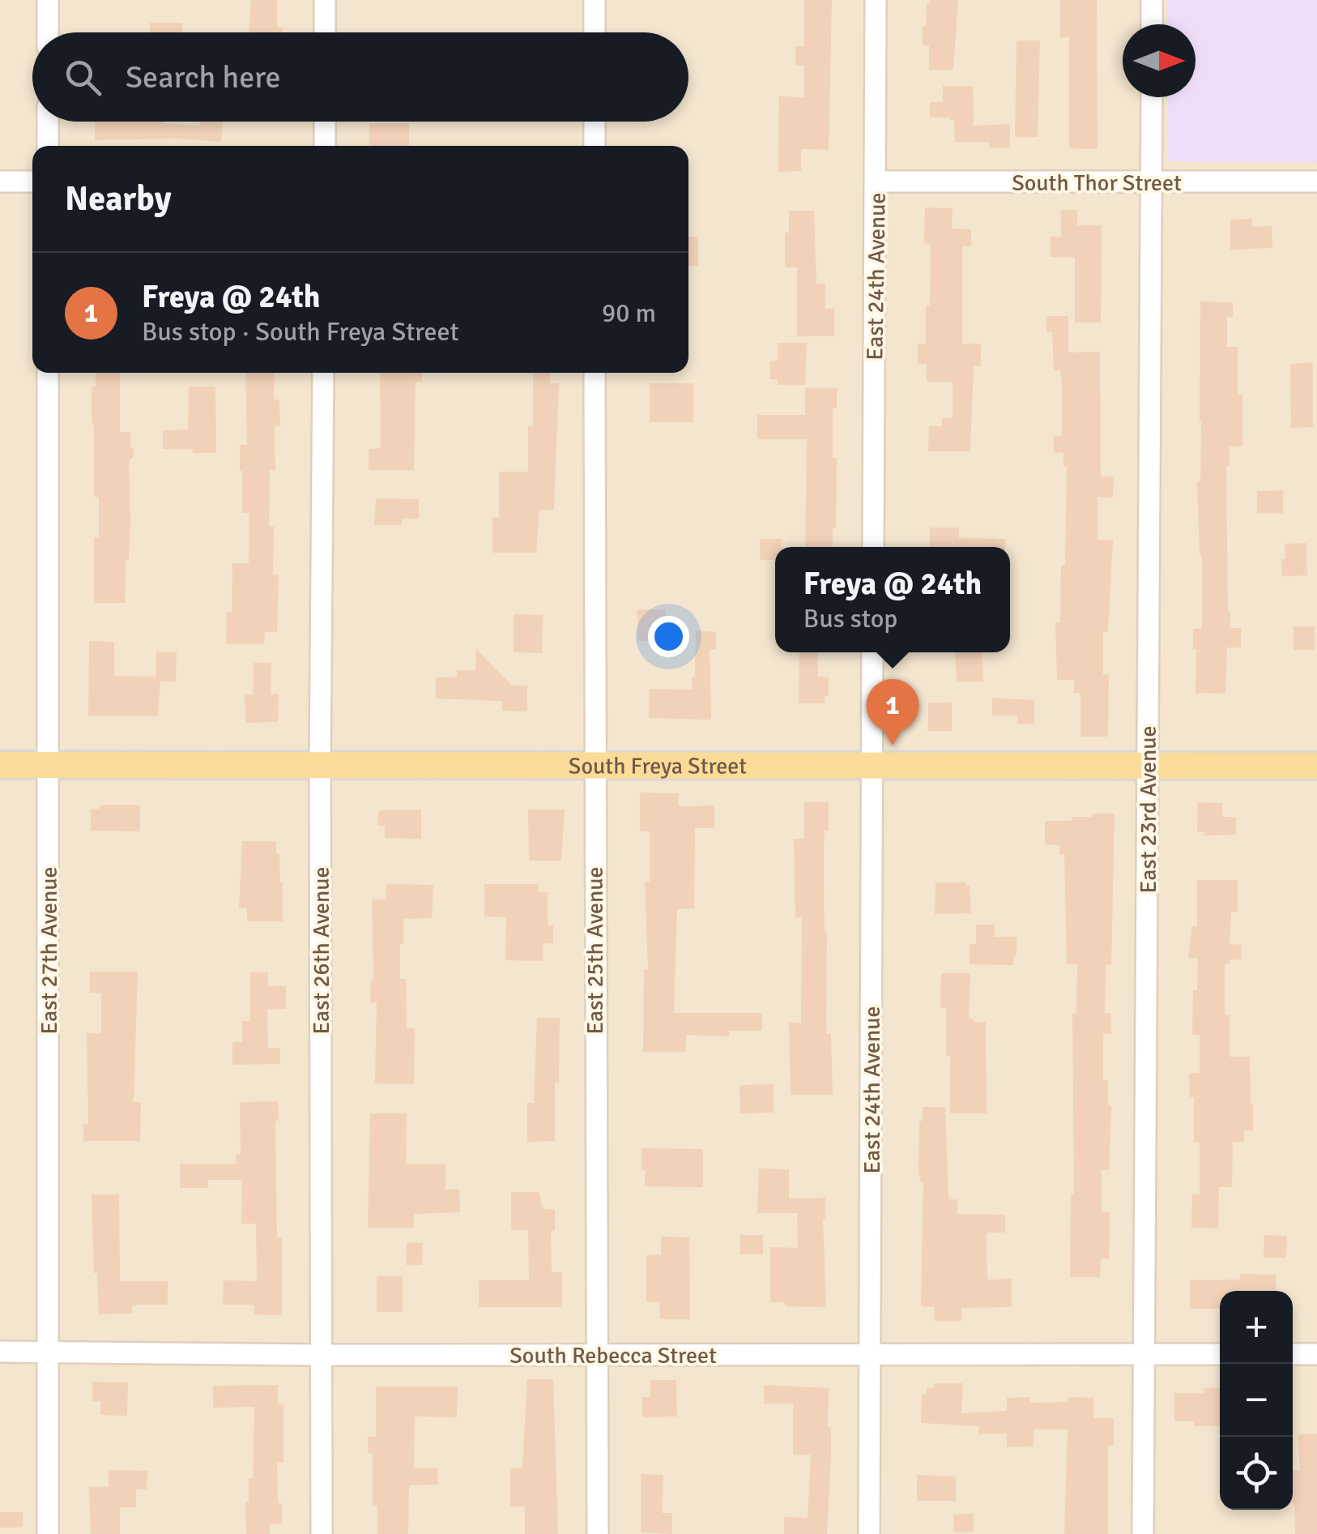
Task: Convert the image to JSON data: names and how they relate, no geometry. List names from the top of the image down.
{
  "streets": {
    "main road": ["South Freya Street"],
    "street": [
      "South Thor Street",
      "East 24th Avenue",
      "East 23rd Avenue",
      "East 27th Avenue",
      "East 26th Avenue",
      "East 25th Avenue",
      "South Rebecca Street"
    ]
  },
  "crossings": [
    ["South Thor Street", "East 24th Avenue"],
    ["South Thor Street", "East 23rd Avenue"],
    ["East 24th Avenue", "South Freya Street"],
    ["East 24th Avenue", "South Rebecca Street"],
    ["South Freya Street", "East 23rd Avenue"],
    ["South Freya Street", "East 27th Avenue"],
    ["South Freya Street", "East 26th Avenue"],
    ["South Freya Street", "East 25th Avenue"],
    ["East 23rd Avenue", "South Rebecca Street"],
    ["East 27th Avenue", "South Rebecca Street"],
    ["East 26th Avenue", "South Rebecca Street"],
    ["East 25th Avenue", "South Rebecca Street"]
  ],
  "north": "right",
  "page": {
    "search": "Search here",
    "heading": "Nearby",
    "list": [
      {
        "mark": "1",
        "name": "Freya @ 24th",
        "note": "Bus stop · South Freya Street",
        "value": "90 m"
      }
    ],
    "popup": ["Freya @ 24th", "Bus stop"],
    "pins": "1",
    "map_buttons": ["+", "−"]
  }
}
